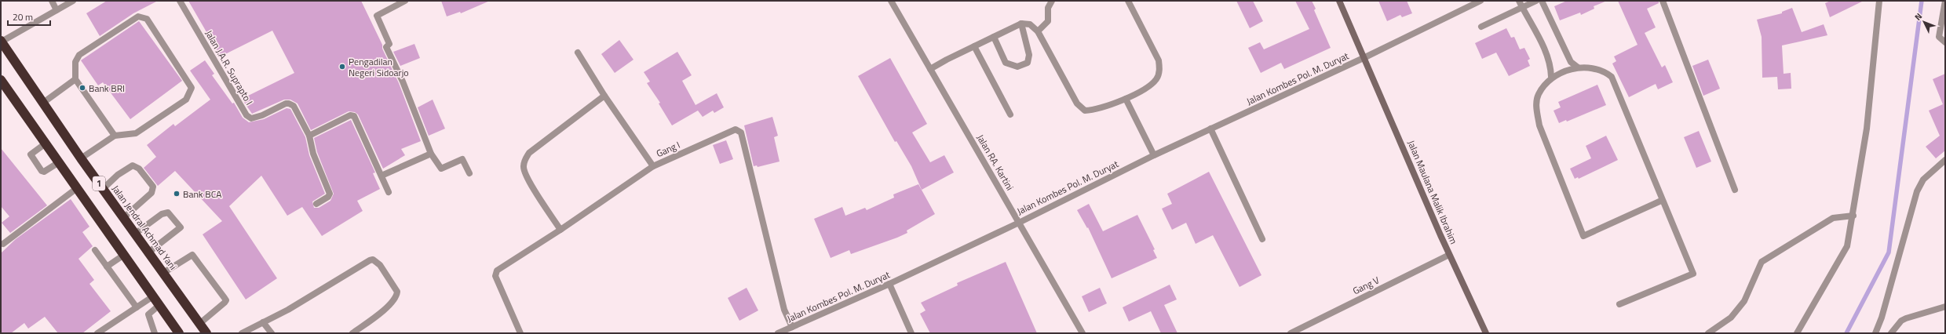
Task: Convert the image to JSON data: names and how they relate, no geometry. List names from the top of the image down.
{
  "streets": {
    "highway": ["1", "Jalan Jendral Achmad Yani"],
    "main road": ["Jalan Maulana Malik Ibrahim"],
    "street": [
      "Jalan J.A.R. Suprapto I",
      "Jalan Kombes Pol. M. Duryat",
      "Gang I",
      "Jalan RA. Kartini",
      "Gang V"
    ]
  },
  "crossings": [
    ["Jalan Kombes Pol. M. Duryat", "Gang I"],
    ["Jalan Kombes Pol. M. Duryat", "Jalan RA. Kartini"],
    ["Jalan Kombes Pol. M. Duryat", "Jalan Maulana Malik Ibrahim"],
    ["Jalan Maulana Malik Ibrahim", "Gang V"]
  ],
  "places": ["Pengadilan Negeri Sidoarjo", "Bank BRI", "Bank BCA"],
  "scale_bar": "20 m",
  "north": "top left"
}
